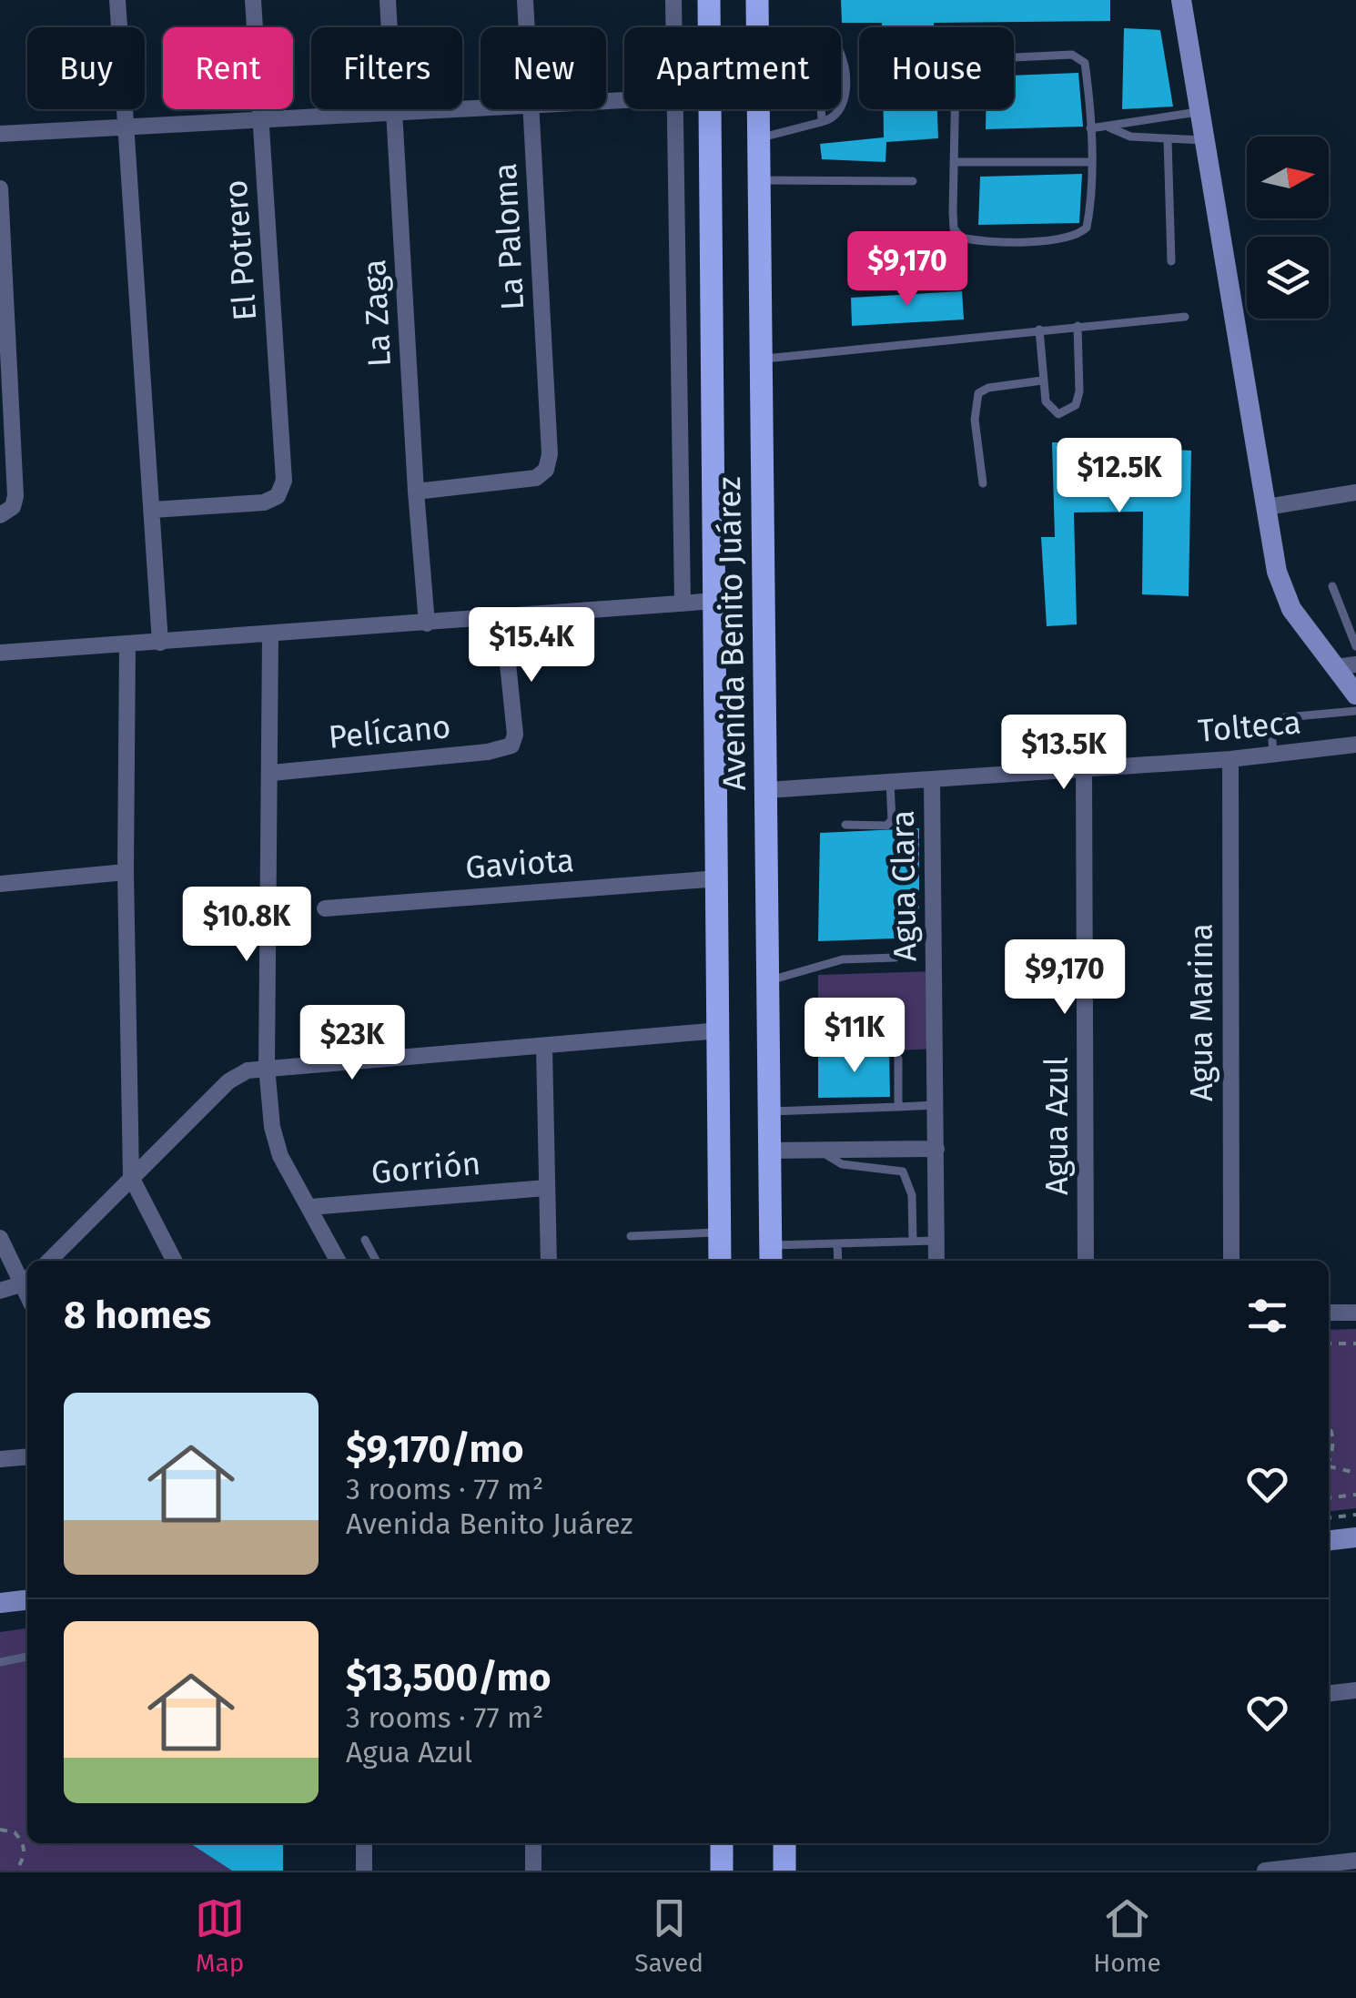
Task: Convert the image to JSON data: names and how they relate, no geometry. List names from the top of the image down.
{
  "streets": {
    "main road": ["Avenida Benito Juárez"],
    "street": [
      "La Paloma",
      "El Potrero",
      "La Zaga",
      "Tolteca",
      "Pelícano",
      "Gaviota",
      "Agua Clara",
      "Agua Marina",
      "Agua Azul",
      "Gorrión"
    ]
  },
  "crossings": [
    ["La Paloma", "La Zaga"],
    ["Avenida Benito Juárez", "Tolteca"],
    ["Avenida Benito Juárez", "Gaviota"],
    ["Tolteca", "Agua Clara"],
    ["Tolteca", "Agua Marina"],
    ["Tolteca", "Agua Azul"]
  ],
  "north": "right",
  "page": {
    "chip": [
      "Buy",
      "Rent",
      "Filters",
      "New",
      "Apartment",
      "House"
    ],
    "price": [
      "$9,170",
      "$12.5K",
      "$15.4K",
      "$13.5K",
      "$10.8K",
      "$9,170",
      "$11K",
      "$23K"
    ],
    "heading": "8 homes",
    "list": [
      {
        "name": "$9,170/mo",
        "note": "3 rooms · 77 m² · Avenida Benito Juárez"
      },
      {
        "name": "$13,500/mo",
        "note": "3 rooms · 77 m² · Agua Azul"
      }
    ],
    "tabs": ["Map", "Saved", "Home"]
  }
}
